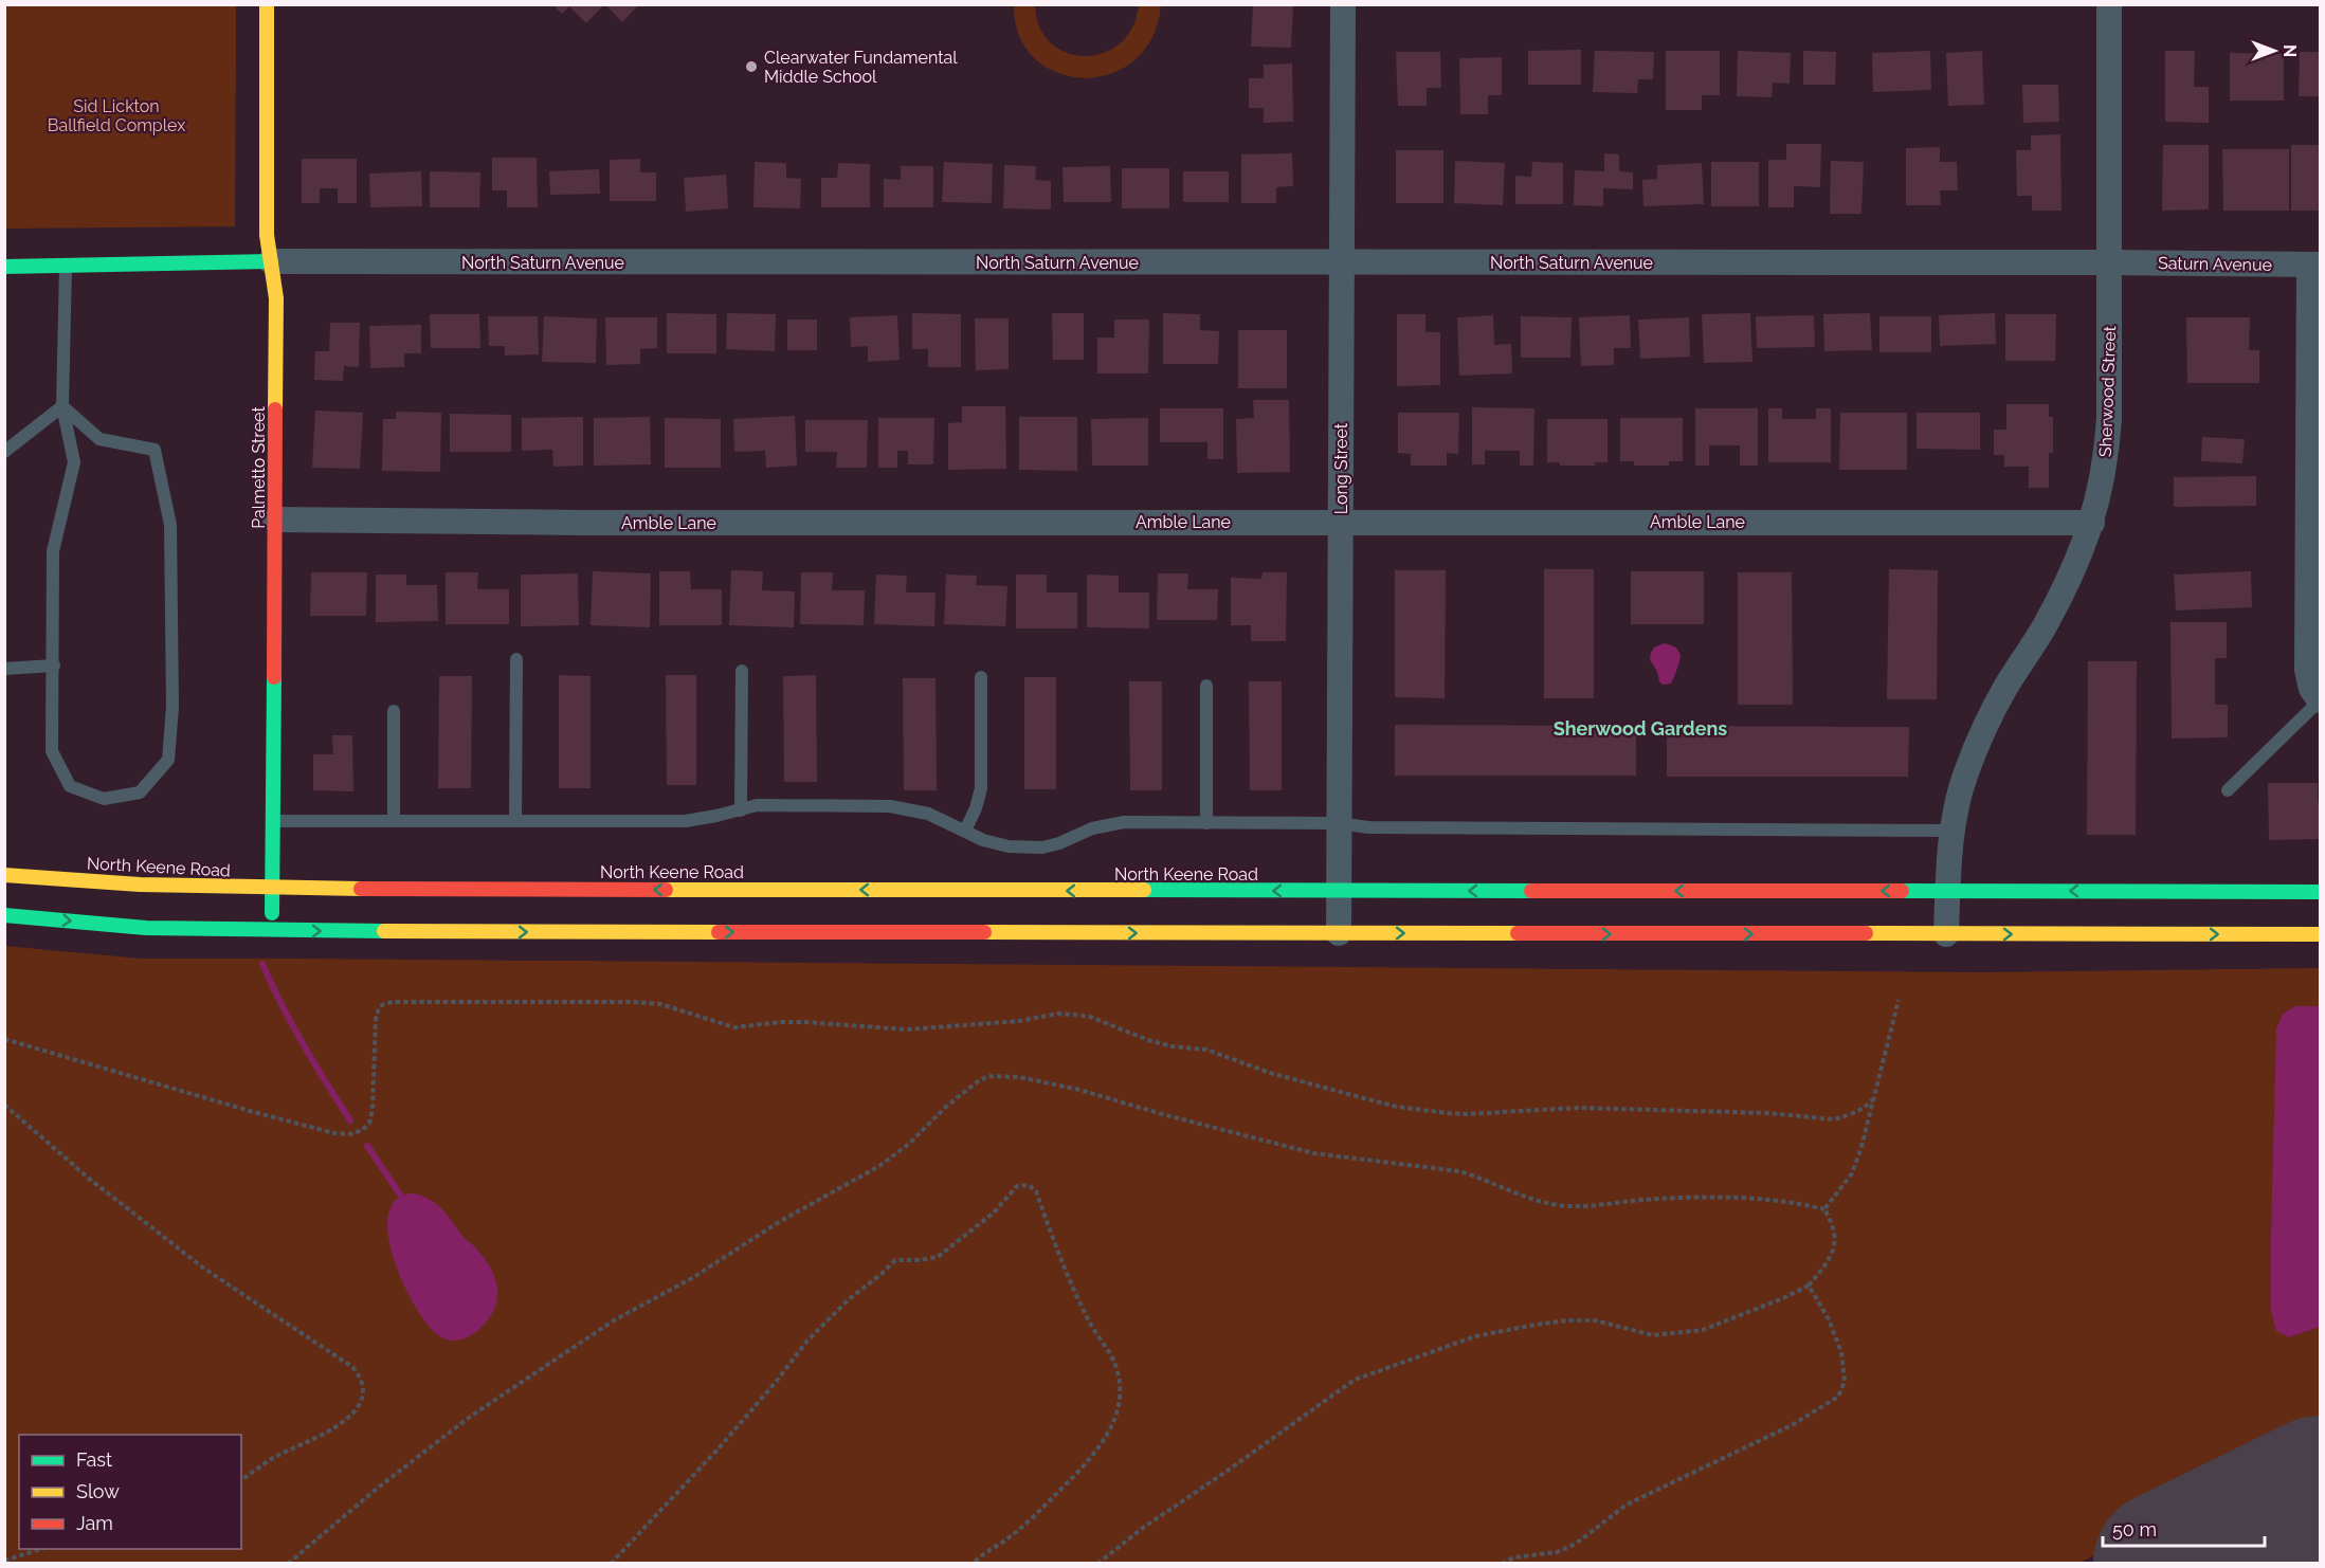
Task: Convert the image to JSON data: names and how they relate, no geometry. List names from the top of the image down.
{
  "streets": {
    "main road": ["North Saturn Avenue", "Palmetto Street", "North Keene Road"],
    "street": [
      "Saturn Avenue",
      "Sherwood Street",
      "Long Street",
      "Amble Lane"
    ]
  },
  "crossings": [
    ["North Saturn Avenue", "Saturn Avenue"],
    ["North Saturn Avenue", "Sherwood Street"],
    ["North Saturn Avenue", "Palmetto Street"],
    ["North Saturn Avenue", "Long Street"],
    ["Saturn Avenue", "Sherwood Street"],
    ["Sherwood Street", "Amble Lane"],
    ["Sherwood Street", "North Keene Road"],
    ["Palmetto Street", "Amble Lane"],
    ["Palmetto Street", "North Keene Road"],
    ["Long Street", "Amble Lane"],
    ["Long Street", "North Keene Road"]
  ],
  "districts": ["Sherwood Gardens"],
  "parks": ["Sid Lickton Ballfield Complex"],
  "places": ["Clearwater Fundamental Middle School"],
  "legend": ["Fast", "Slow", "Jam"],
  "scale_bar": "50 m",
  "north": "right"
}
